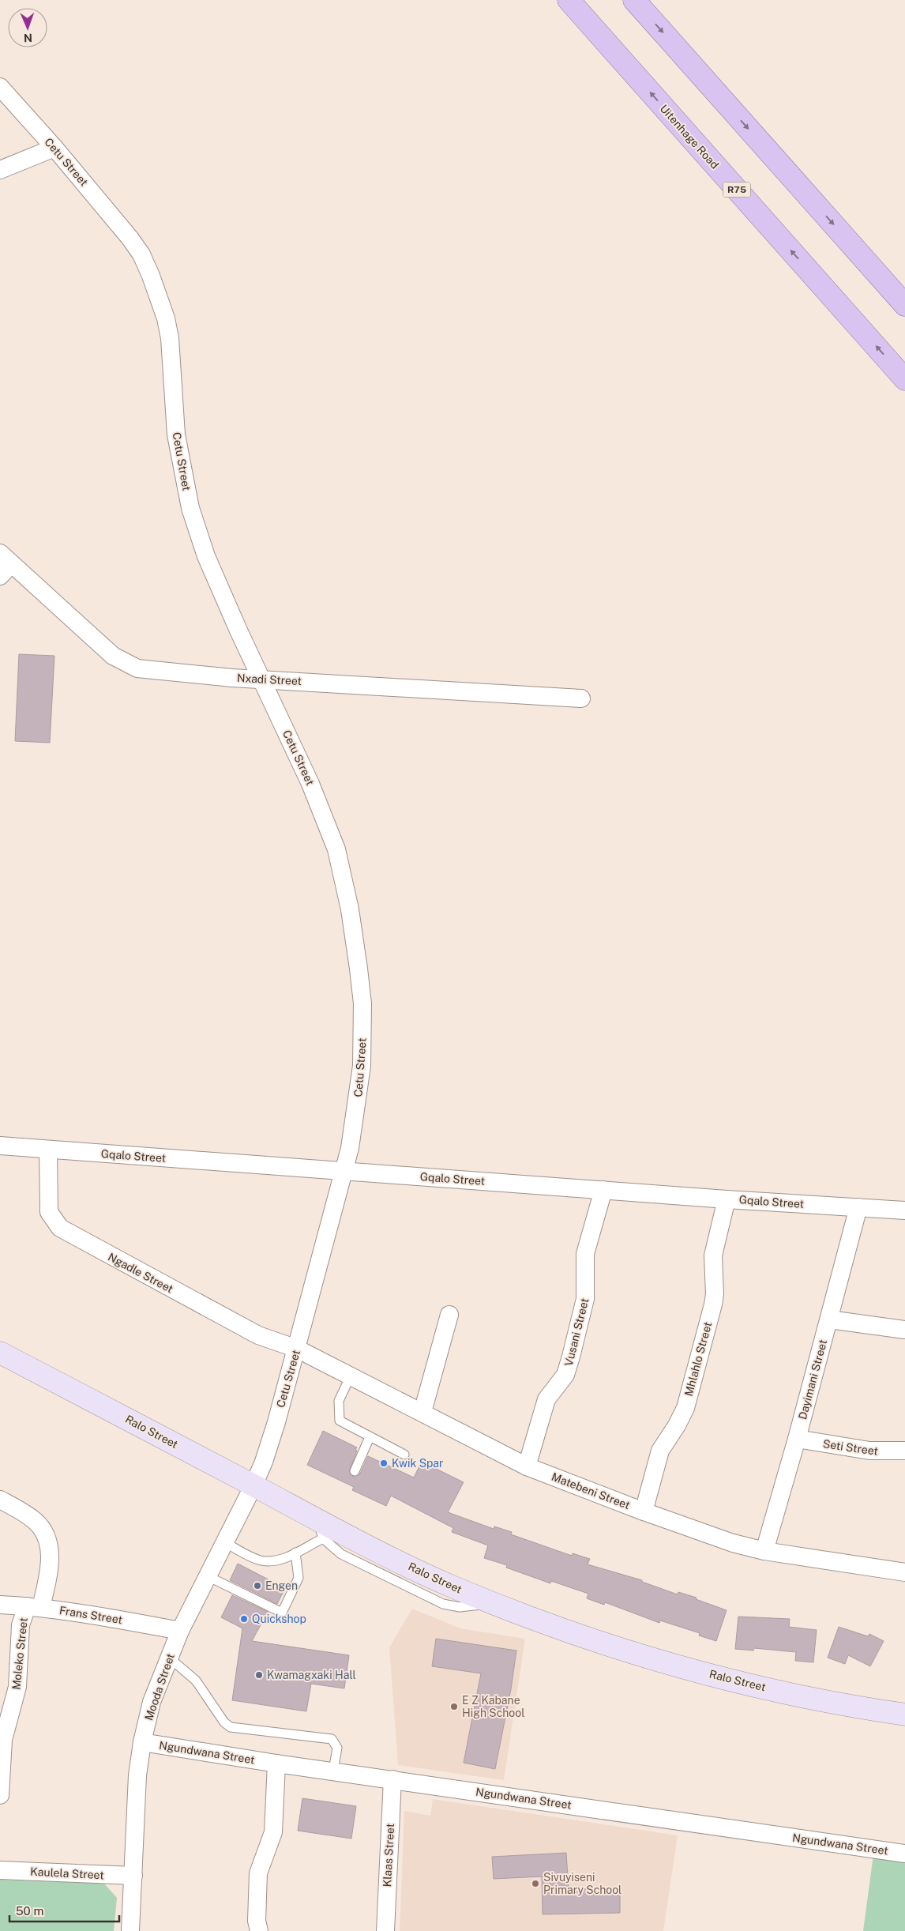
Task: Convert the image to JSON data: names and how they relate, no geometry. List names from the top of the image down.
{
  "streets": {
    "main road": ["Uitenhage Road", "R75"],
    "street": [
      "Cetu Street",
      "Nxadi Street",
      "Gqalo Street",
      "Ngadle Street",
      "Vusani Street",
      "Mhlahlo Street",
      "Dayimani Street",
      "Ralo Street",
      "Seti Street",
      "Matebeni Street",
      "Frans Street",
      "Moleko Street",
      "Mooda Street",
      "Ngundwana Street",
      "Klaas Street",
      "Kaulela Street"
    ]
  },
  "crossings": [
    ["Cetu Street", "Nxadi Street"],
    ["Cetu Street", "Gqalo Street"],
    ["Cetu Street", "Ngadle Street"],
    ["Cetu Street", "Ralo Street"],
    ["Cetu Street", "Matebeni Street"],
    ["Cetu Street", "Mooda Street"],
    ["Gqalo Street", "Ngadle Street"],
    ["Gqalo Street", "Vusani Street"],
    ["Gqalo Street", "Mhlahlo Street"],
    ["Gqalo Street", "Dayimani Street"],
    ["Ngadle Street", "Matebeni Street"],
    ["Vusani Street", "Matebeni Street"],
    ["Mhlahlo Street", "Matebeni Street"],
    ["Dayimani Street", "Seti Street"],
    ["Dayimani Street", "Matebeni Street"],
    ["Ralo Street", "Mooda Street"],
    ["Frans Street", "Moleko Street"],
    ["Frans Street", "Mooda Street"],
    ["Mooda Street", "Ngundwana Street"],
    ["Mooda Street", "Kaulela Street"],
    ["Ngundwana Street", "Klaas Street"]
  ],
  "places": [
    "Kwik Spar",
    "Engen",
    "Quickshop",
    "Kwamagxaki Hall",
    "E Z Kabane High School",
    "Sivuyiseni Primary School"
  ],
  "scale_bar": "50 m",
  "north": "bottom"
}
